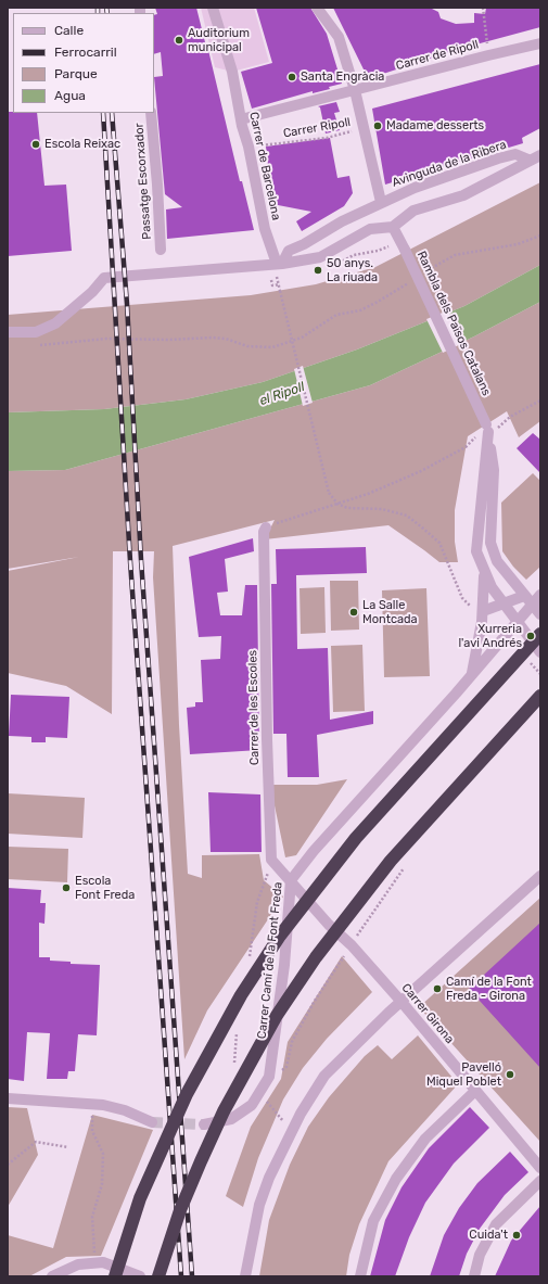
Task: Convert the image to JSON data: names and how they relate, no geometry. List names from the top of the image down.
{
  "streets": {
    "street": [
      "Carrer de Ripoll",
      "Avinguda de la Ribera",
      "Carrer de Barcelona",
      "Passatge Escorxador",
      "Rambla dels Països Catalans",
      "Carrer de les Escoles",
      "Carrer Camí de la Font Freda",
      "Carrer Girona"
    ],
    "path": ["Carrer Ripoll"]
  },
  "crossings": [
    ["Carrer de Ripoll", "Carrer de Barcelona"],
    ["Carrer Ripoll", "Carrer de Barcelona"],
    ["Avinguda de la Ribera", "Carrer de Barcelona"],
    ["Rambla dels Països Catalans", "Carrer Camí de la Font Freda"],
    ["Carrer de les Escoles", "Carrer Camí de la Font Freda"],
    ["Carrer de les Escoles", "Carrer Girona"],
    ["Carrer Camí de la Font Freda", "Carrer Girona"]
  ],
  "water": ["el Ripoll"],
  "places": [
    "Auditorium municipal",
    "Santa Engràcia",
    "Madame desserts",
    "Escola Reixac",
    "50 anys. La riuada",
    "La Salle Montcada",
    "Xurreria l'avi Andrés",
    "Escola Font Freda",
    "Camí de la Font Freda - Girona",
    "Pavelló Miquel Poblet",
    "Cuida't"
  ],
  "legend": [
    "Calle",
    "Ferrocarril",
    "Parque",
    "Agua"
  ]
}
